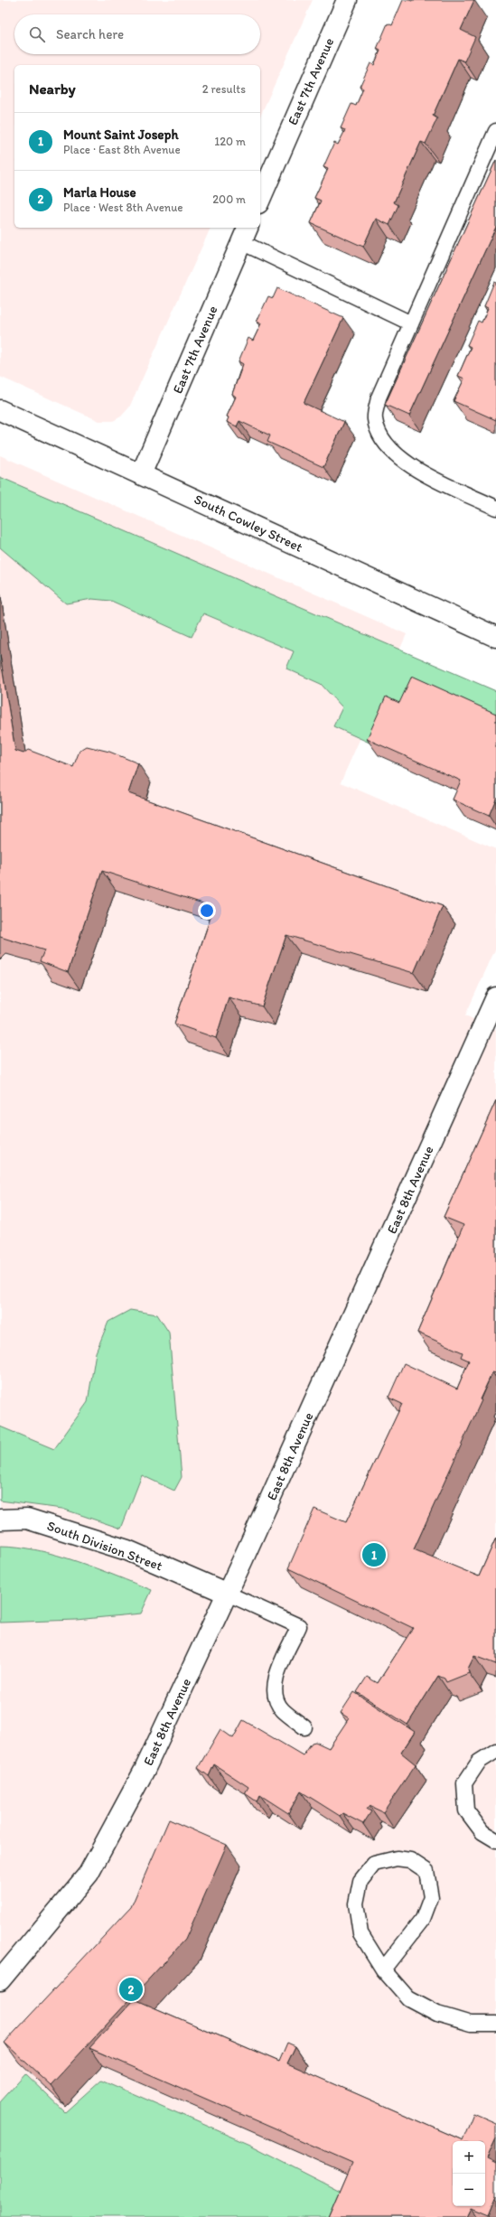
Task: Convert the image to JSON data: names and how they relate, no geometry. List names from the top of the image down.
{
  "streets": {
    "street": [
      "East 7th Avenue",
      "South Cowley Street",
      "East 8th Avenue",
      "South Division Street"
    ]
  },
  "crossings": [
    ["East 7th Avenue", "South Cowley Street"],
    ["East 8th Avenue", "South Division Street"]
  ],
  "page": {
    "search": "Search here",
    "heading": ["Nearby", "2 results"],
    "list": [
      {
        "mark": "1",
        "name": "Mount Saint Joseph",
        "note": "Place · East 8th Avenue",
        "value": "120 m"
      },
      {
        "mark": "2",
        "name": "Marla House",
        "note": "Place · West 8th Avenue",
        "value": "200 m"
      }
    ],
    "pins": ["1", "2"],
    "map_buttons": ["+", "−"]
  }
}
